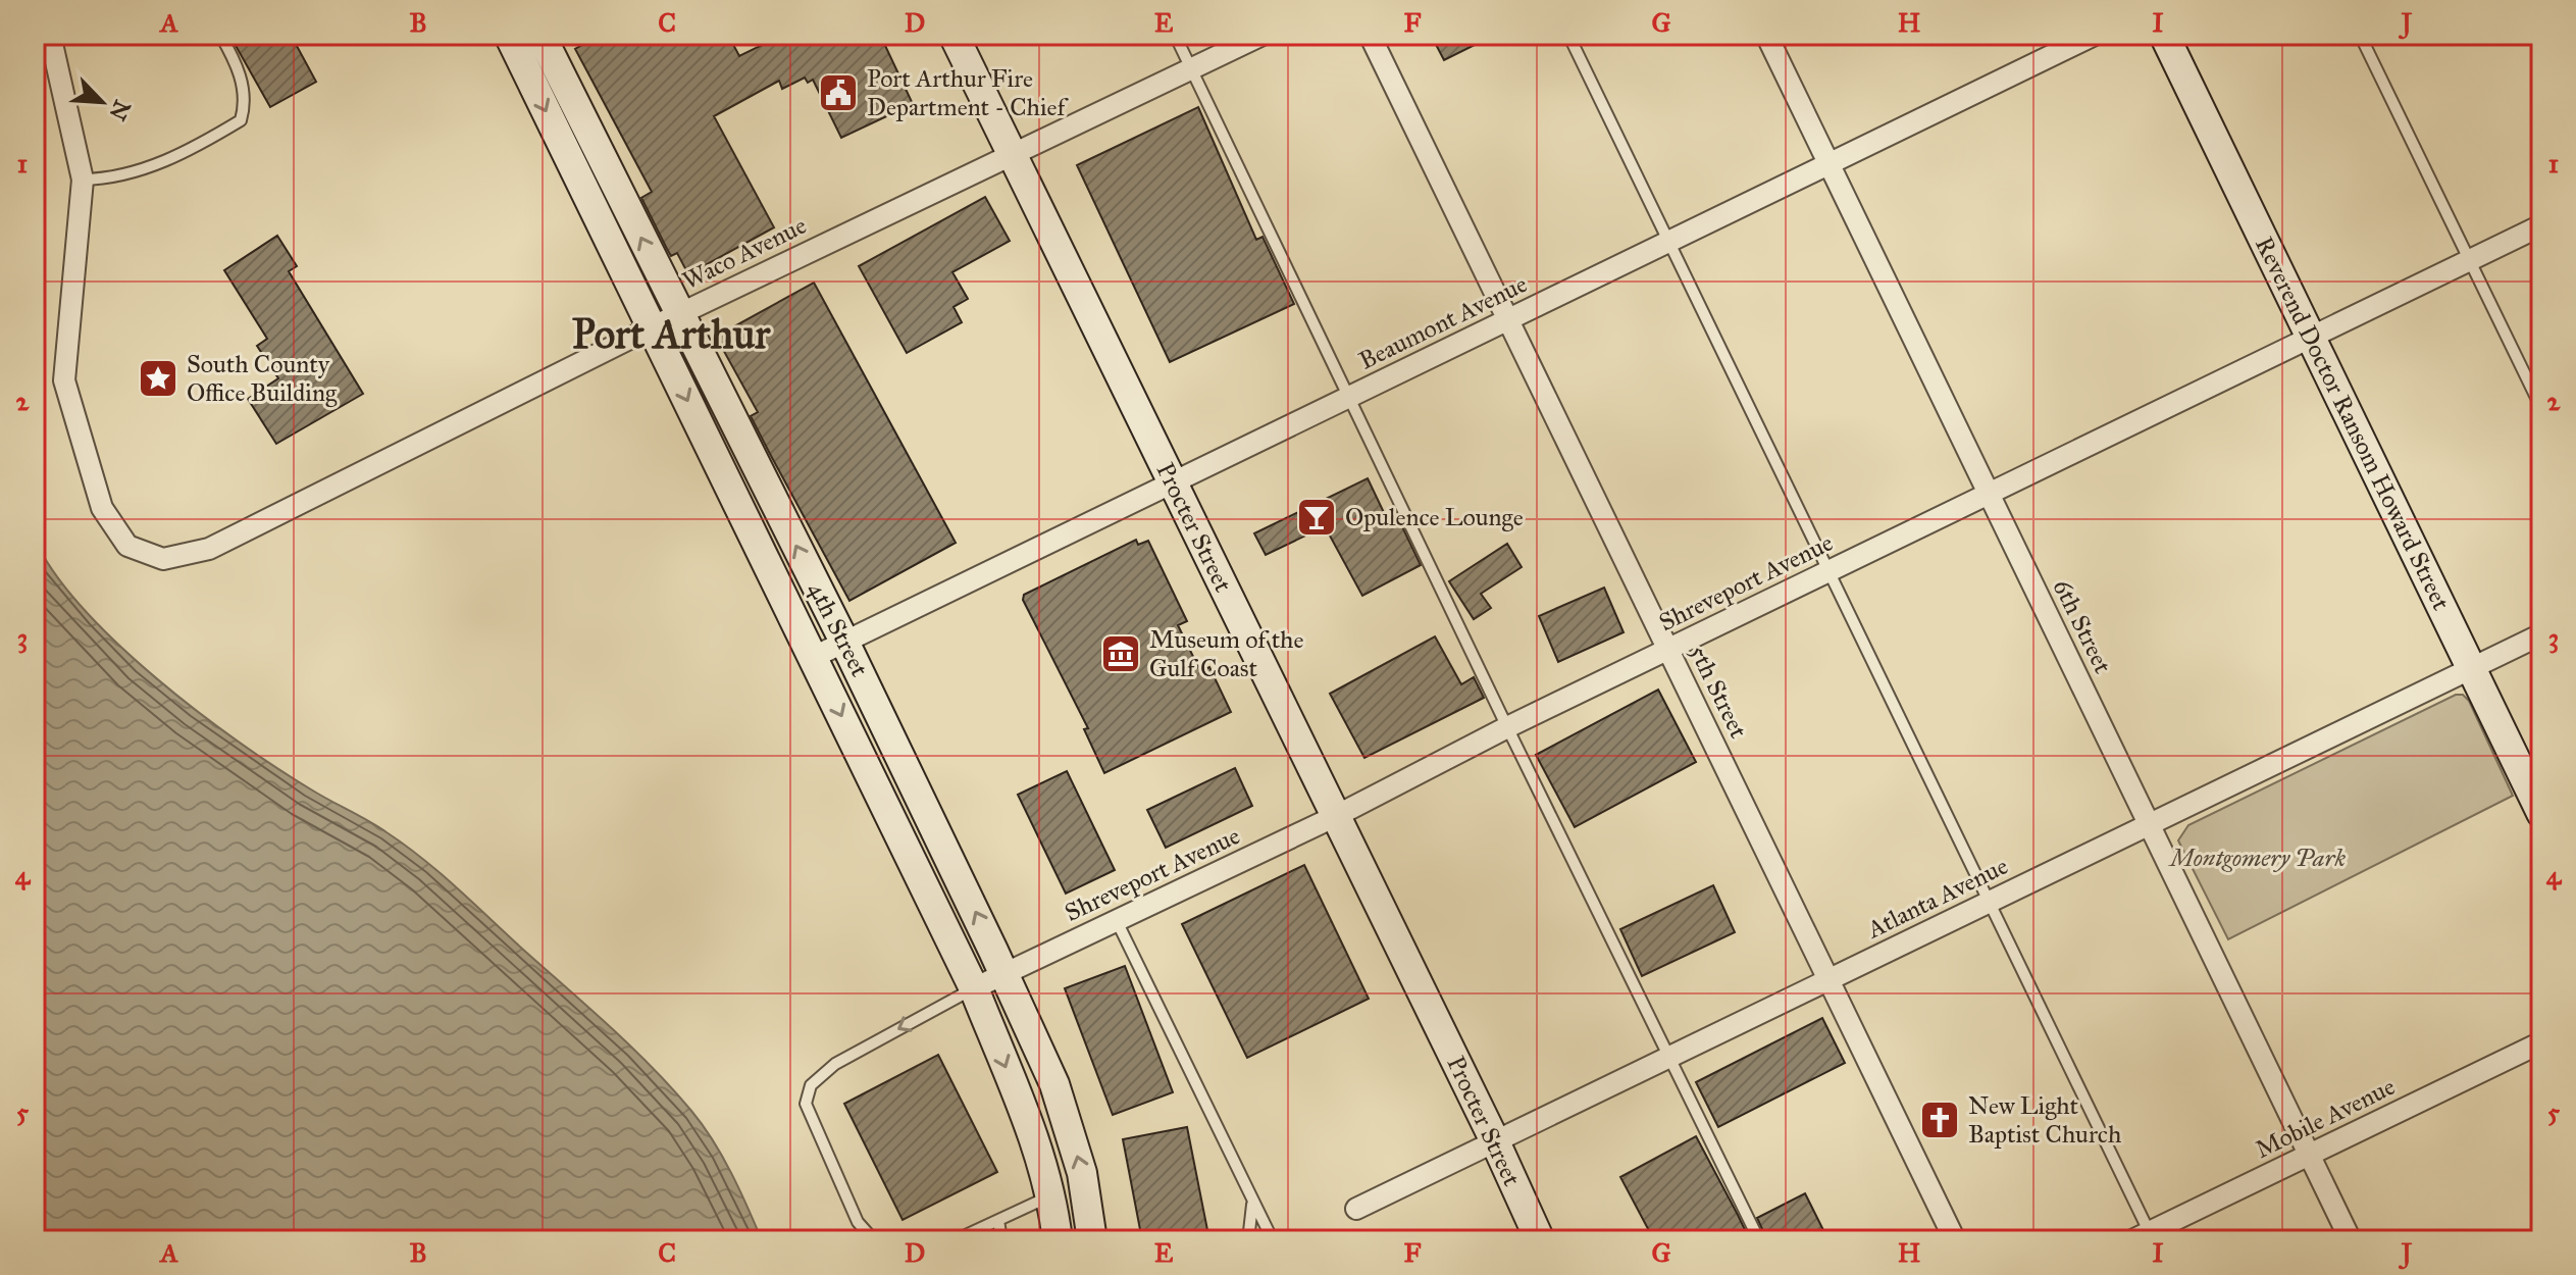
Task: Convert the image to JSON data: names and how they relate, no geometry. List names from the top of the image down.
{
  "streets": {
    "street": [
      "Waco Avenue",
      "Beaumont Avenue",
      "Reverend Doctor Ransom Howard Street",
      "Procter Street",
      "Shreveport Avenue",
      "6th Street",
      "4th Street",
      "5th Street",
      "Atlanta Avenue",
      "Mobile Avenue"
    ]
  },
  "crossings": [
    ["Waco Avenue", "Procter Street"],
    ["Waco Avenue", "4th Street"],
    ["Beaumont Avenue", "Procter Street"],
    ["Beaumont Avenue", "6th Street"],
    ["Beaumont Avenue", "4th Street"],
    ["Beaumont Avenue", "5th Street"],
    ["Reverend Doctor Ransom Howard Street", "Shreveport Avenue"],
    ["Reverend Doctor Ransom Howard Street", "Atlanta Avenue"],
    ["Procter Street", "Shreveport Avenue"],
    ["Procter Street", "Atlanta Avenue"],
    ["Shreveport Avenue", "6th Street"],
    ["Shreveport Avenue", "4th Street"],
    ["Shreveport Avenue", "5th Street"],
    ["6th Street", "Atlanta Avenue"],
    ["6th Street", "Mobile Avenue"],
    ["5th Street", "Atlanta Avenue"]
  ],
  "districts": ["Port Arthur"],
  "parks": ["Montgomery Park"],
  "places": {
    "public building": ["Port Arthur Fire Department - Chief"],
    "place": ["South County Office Building"],
    "bar": ["Opulence Lounge"],
    "museum": ["Museum of the Gulf Coast"],
    "church": ["New Light Baptist Church"]
  },
  "north": "bottom right",
  "grid": {
    "columns": [
      "A",
      "B",
      "C",
      "D",
      "E",
      "F",
      "G",
      "H",
      "I",
      "J"
    ],
    "rows": [
      "1",
      "2",
      "3",
      "4",
      "5"
    ]
  }
}
